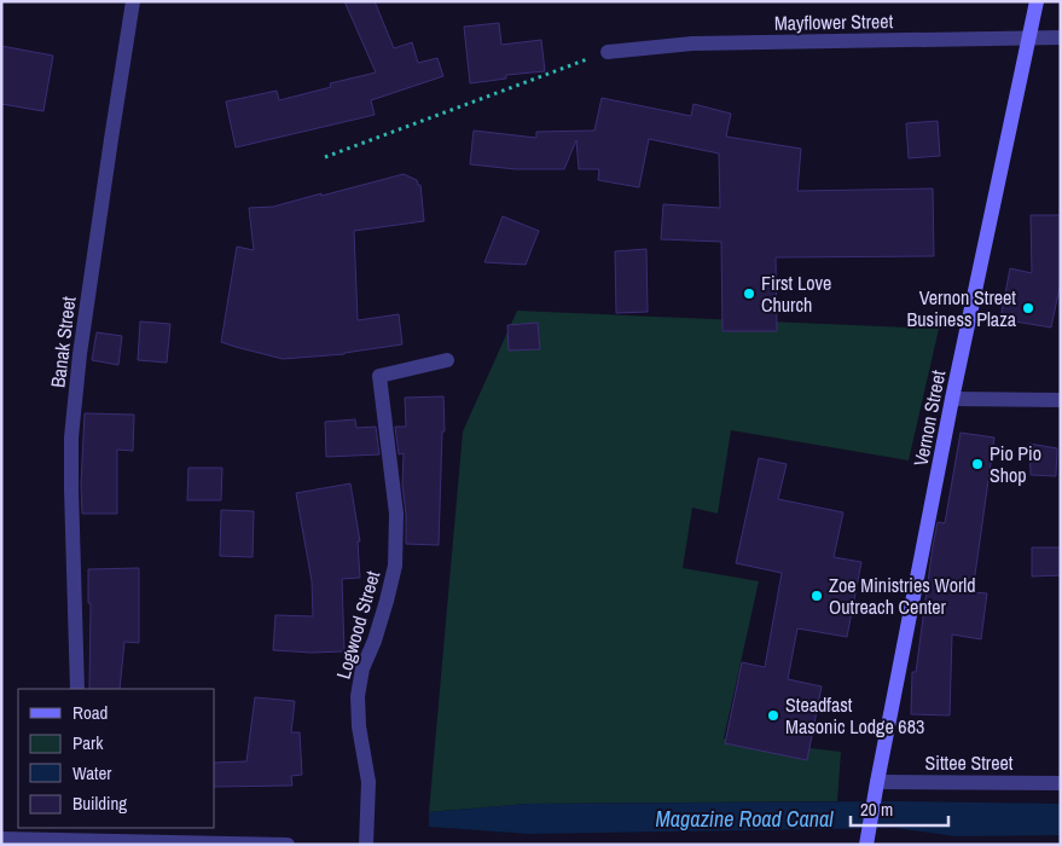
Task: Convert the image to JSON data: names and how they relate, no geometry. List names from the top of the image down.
{
  "streets": {
    "main road": ["Vernon Street"],
    "street": [
      "Mayflower Street",
      "Banak Street",
      "Logwood Street",
      "Sittee Street"
    ]
  },
  "crossings": [
    ["Mayflower Street", "Vernon Street"],
    ["Vernon Street", "Sittee Street"]
  ],
  "water": ["Magazine Road Canal"],
  "places": [
    "First Love Church",
    "Vernon Street Business Plaza",
    "Pio Pio Shop",
    "Zoe Ministries World Outreach Center",
    "Steadfast Masonic Lodge 683"
  ],
  "legend": [
    "Road",
    "Park",
    "Water",
    "Building"
  ],
  "scale_bar": "20 m"
}
